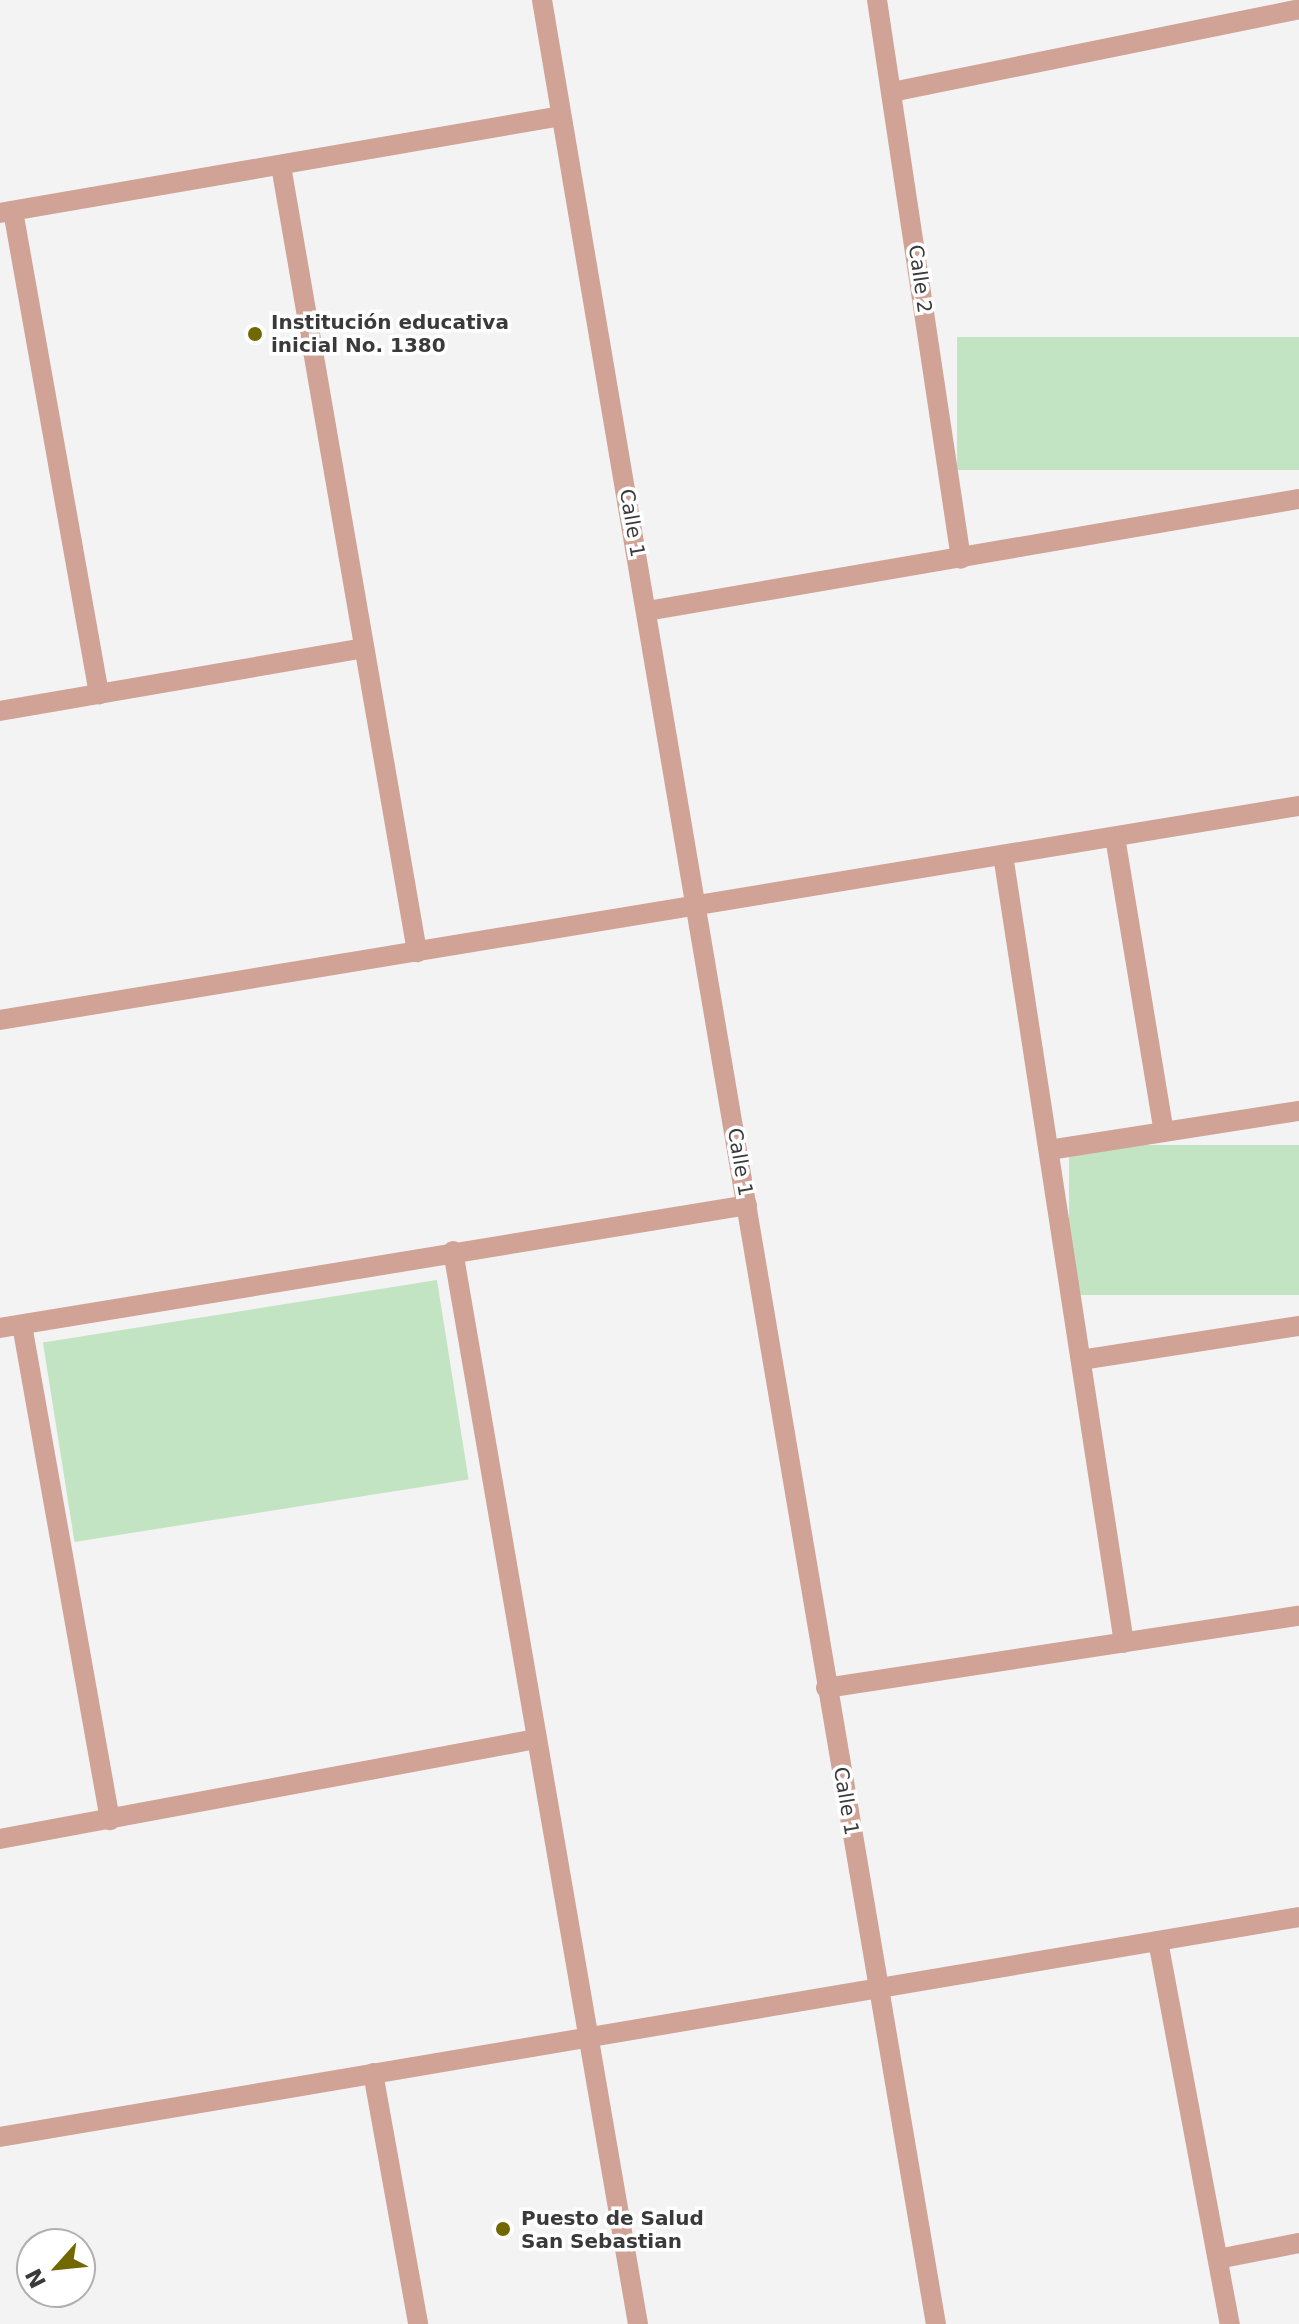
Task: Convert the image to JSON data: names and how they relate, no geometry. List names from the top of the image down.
{
  "streets": {
    "street": ["Calle 2", "Calle 1"]
  },
  "places": ["Institución educativa inicial No. 1380", "Puesto de Salud San Sebastian"],
  "north": "bottom left"
}
